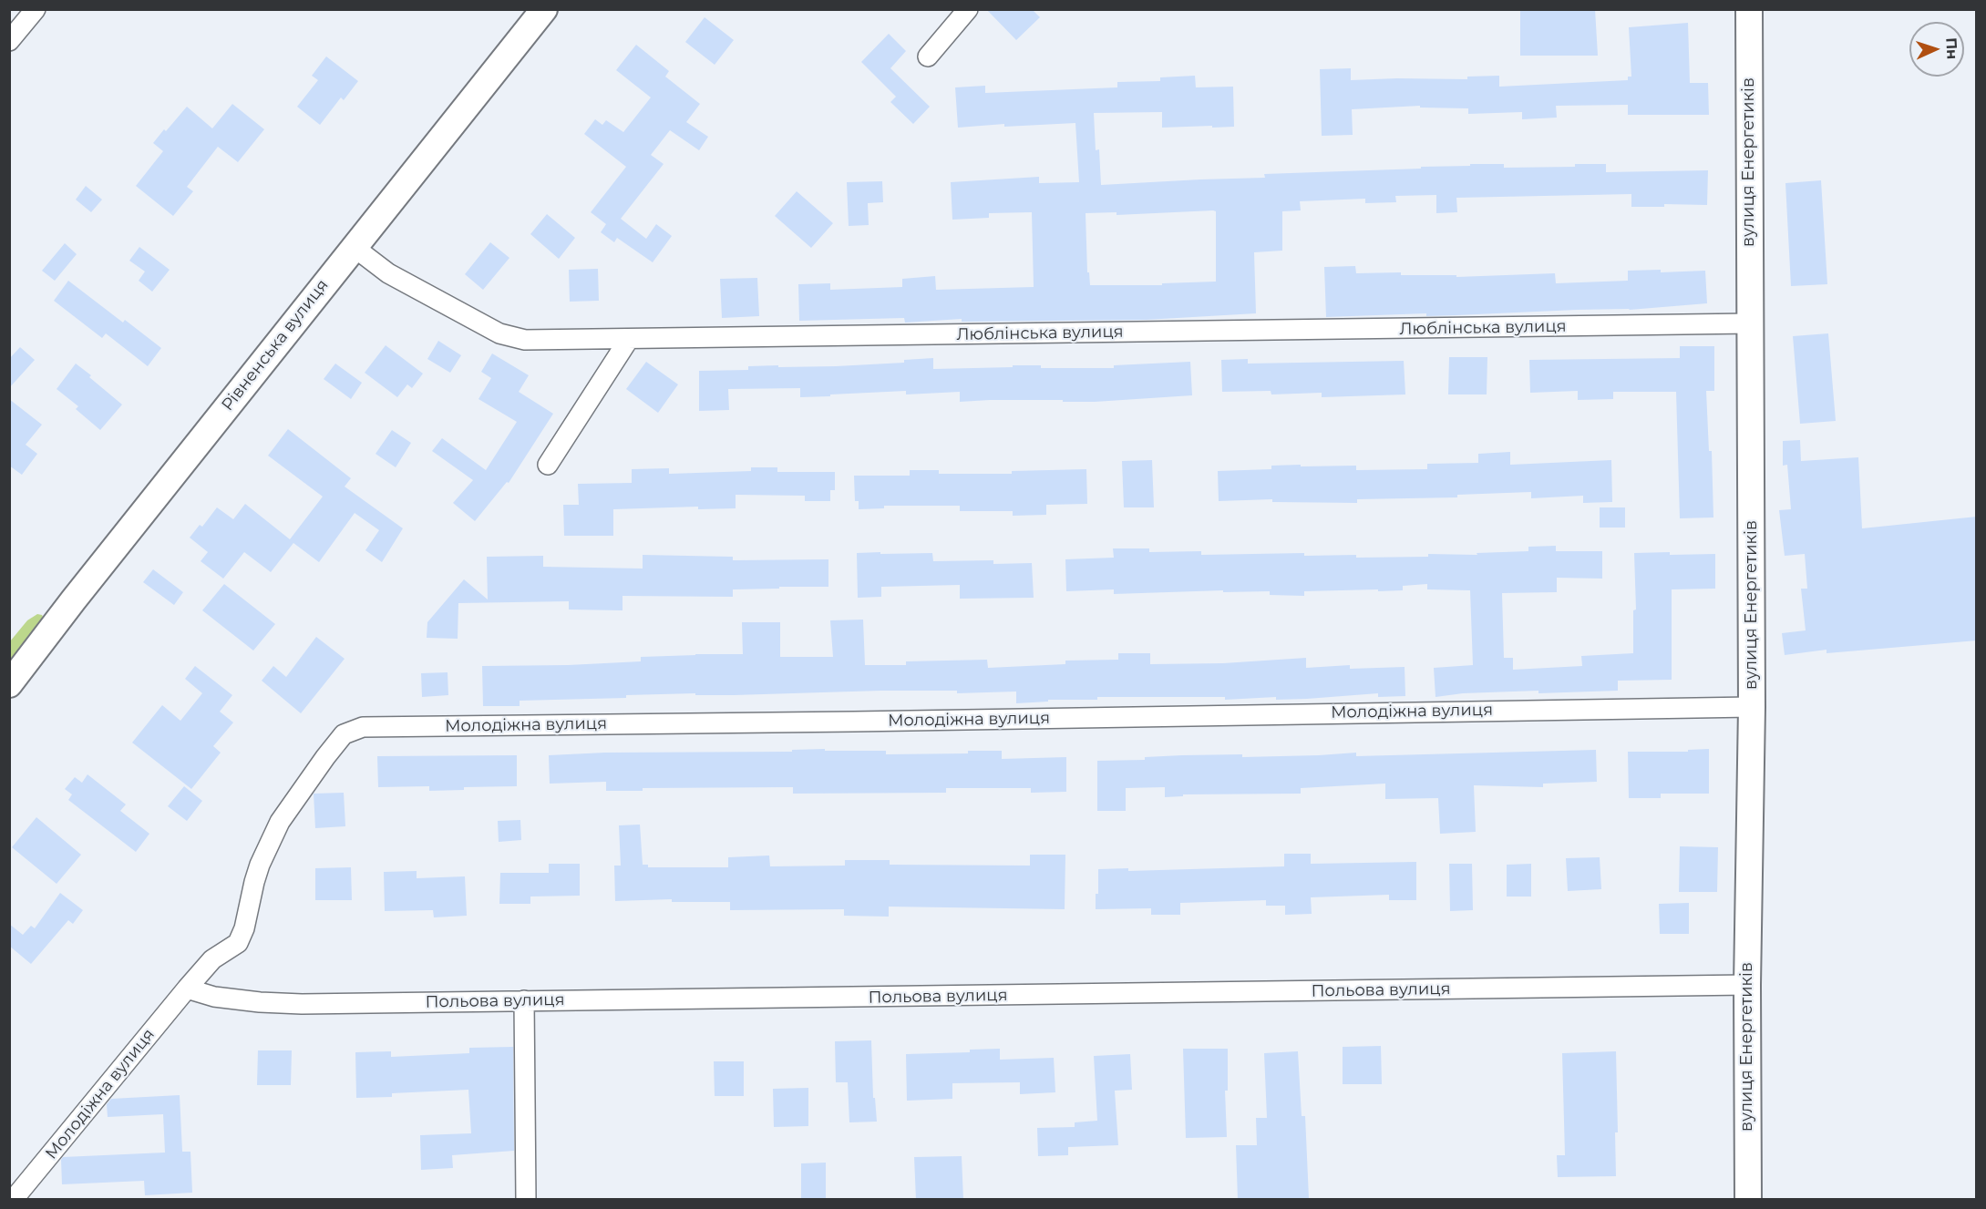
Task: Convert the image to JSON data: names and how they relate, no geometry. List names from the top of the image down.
{
  "streets": {
    "street": [
      "вулиця Енергетиків",
      "Люблінська вулиця",
      "Рівненська вулиця",
      "Молодіжна вулиця",
      "Польова вулиця"
    ]
  },
  "crossings": [
    ["вулиця Енергетиків", "Люблінська вулиця"],
    ["вулиця Енергетиків", "Молодіжна вулиця"],
    ["вулиця Енергетиків", "Польова вулиця"],
    ["Люблінська вулиця", "Рівненська вулиця"],
    ["Молодіжна вулиця", "Польова вулиця"]
  ],
  "north": "right"
}
